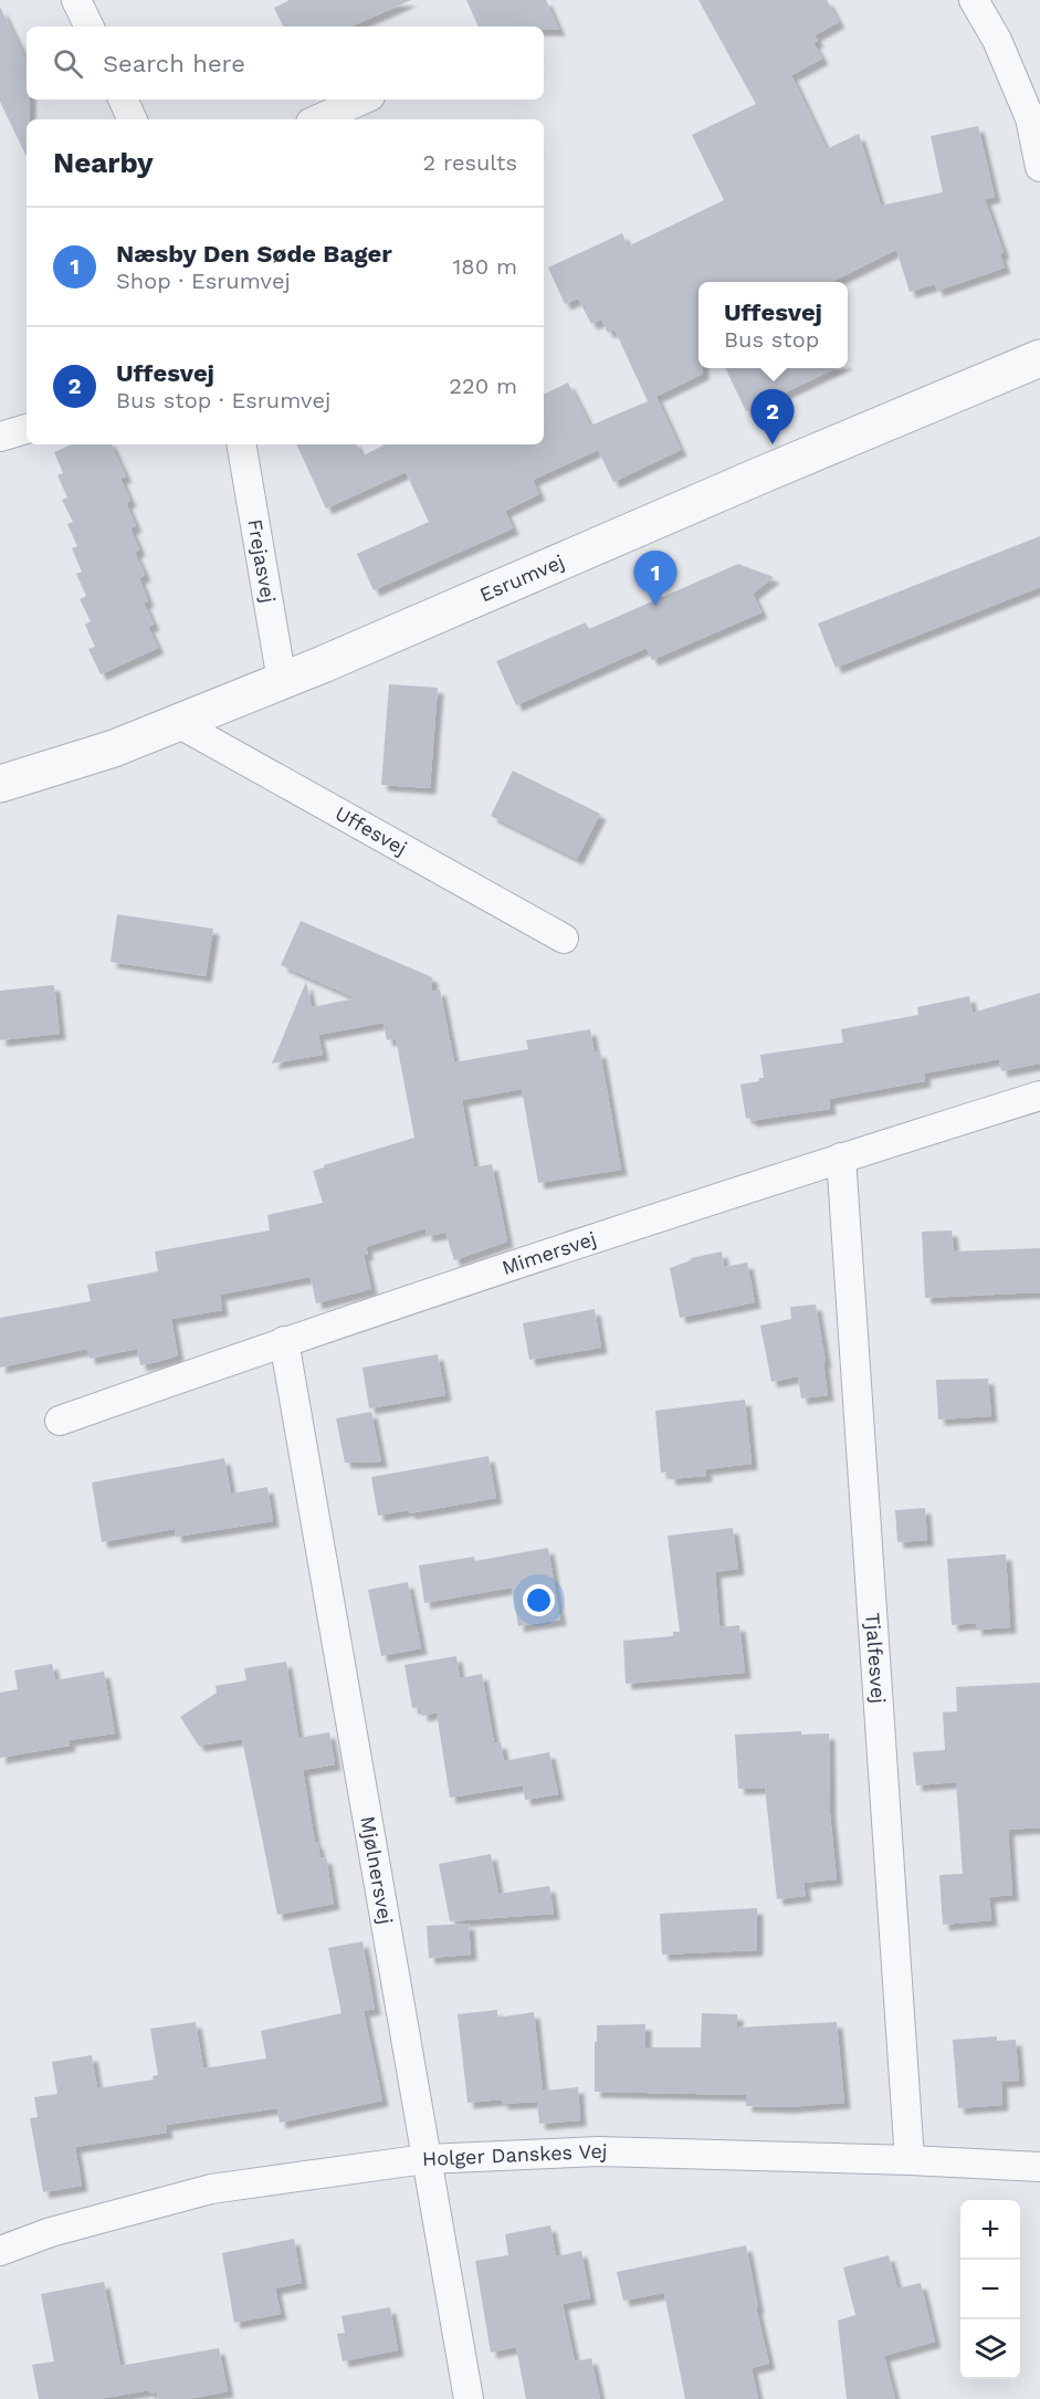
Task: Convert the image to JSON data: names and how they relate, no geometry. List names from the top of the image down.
{
  "streets": {
    "street": [
      "Frejasvej",
      "Esrumvej",
      "Uffesvej",
      "Mimersvej",
      "Tjalfesvej",
      "Mjølnersvej",
      "Holger Danskes Vej"
    ]
  },
  "crossings": [
    ["Frejasvej", "Esrumvej"],
    ["Esrumvej", "Uffesvej"],
    ["Mimersvej", "Tjalfesvej"],
    ["Mimersvej", "Mjølnersvej"],
    ["Tjalfesvej", "Holger Danskes Vej"],
    ["Mjølnersvej", "Holger Danskes Vej"]
  ],
  "page": {
    "search": "Search here",
    "heading": ["Nearby", "2 results"],
    "list": [
      {
        "mark": "1",
        "name": "Næsby Den Søde Bager",
        "note": "Shop · Esrumvej",
        "value": "180 m"
      },
      {
        "mark": "2",
        "name": "Uffesvej",
        "note": "Bus stop · Esrumvej",
        "value": "220 m"
      }
    ],
    "popup": ["Uffesvej", "Bus stop"],
    "pins": ["2", "1"],
    "map_buttons": ["+", "−"]
  }
}
